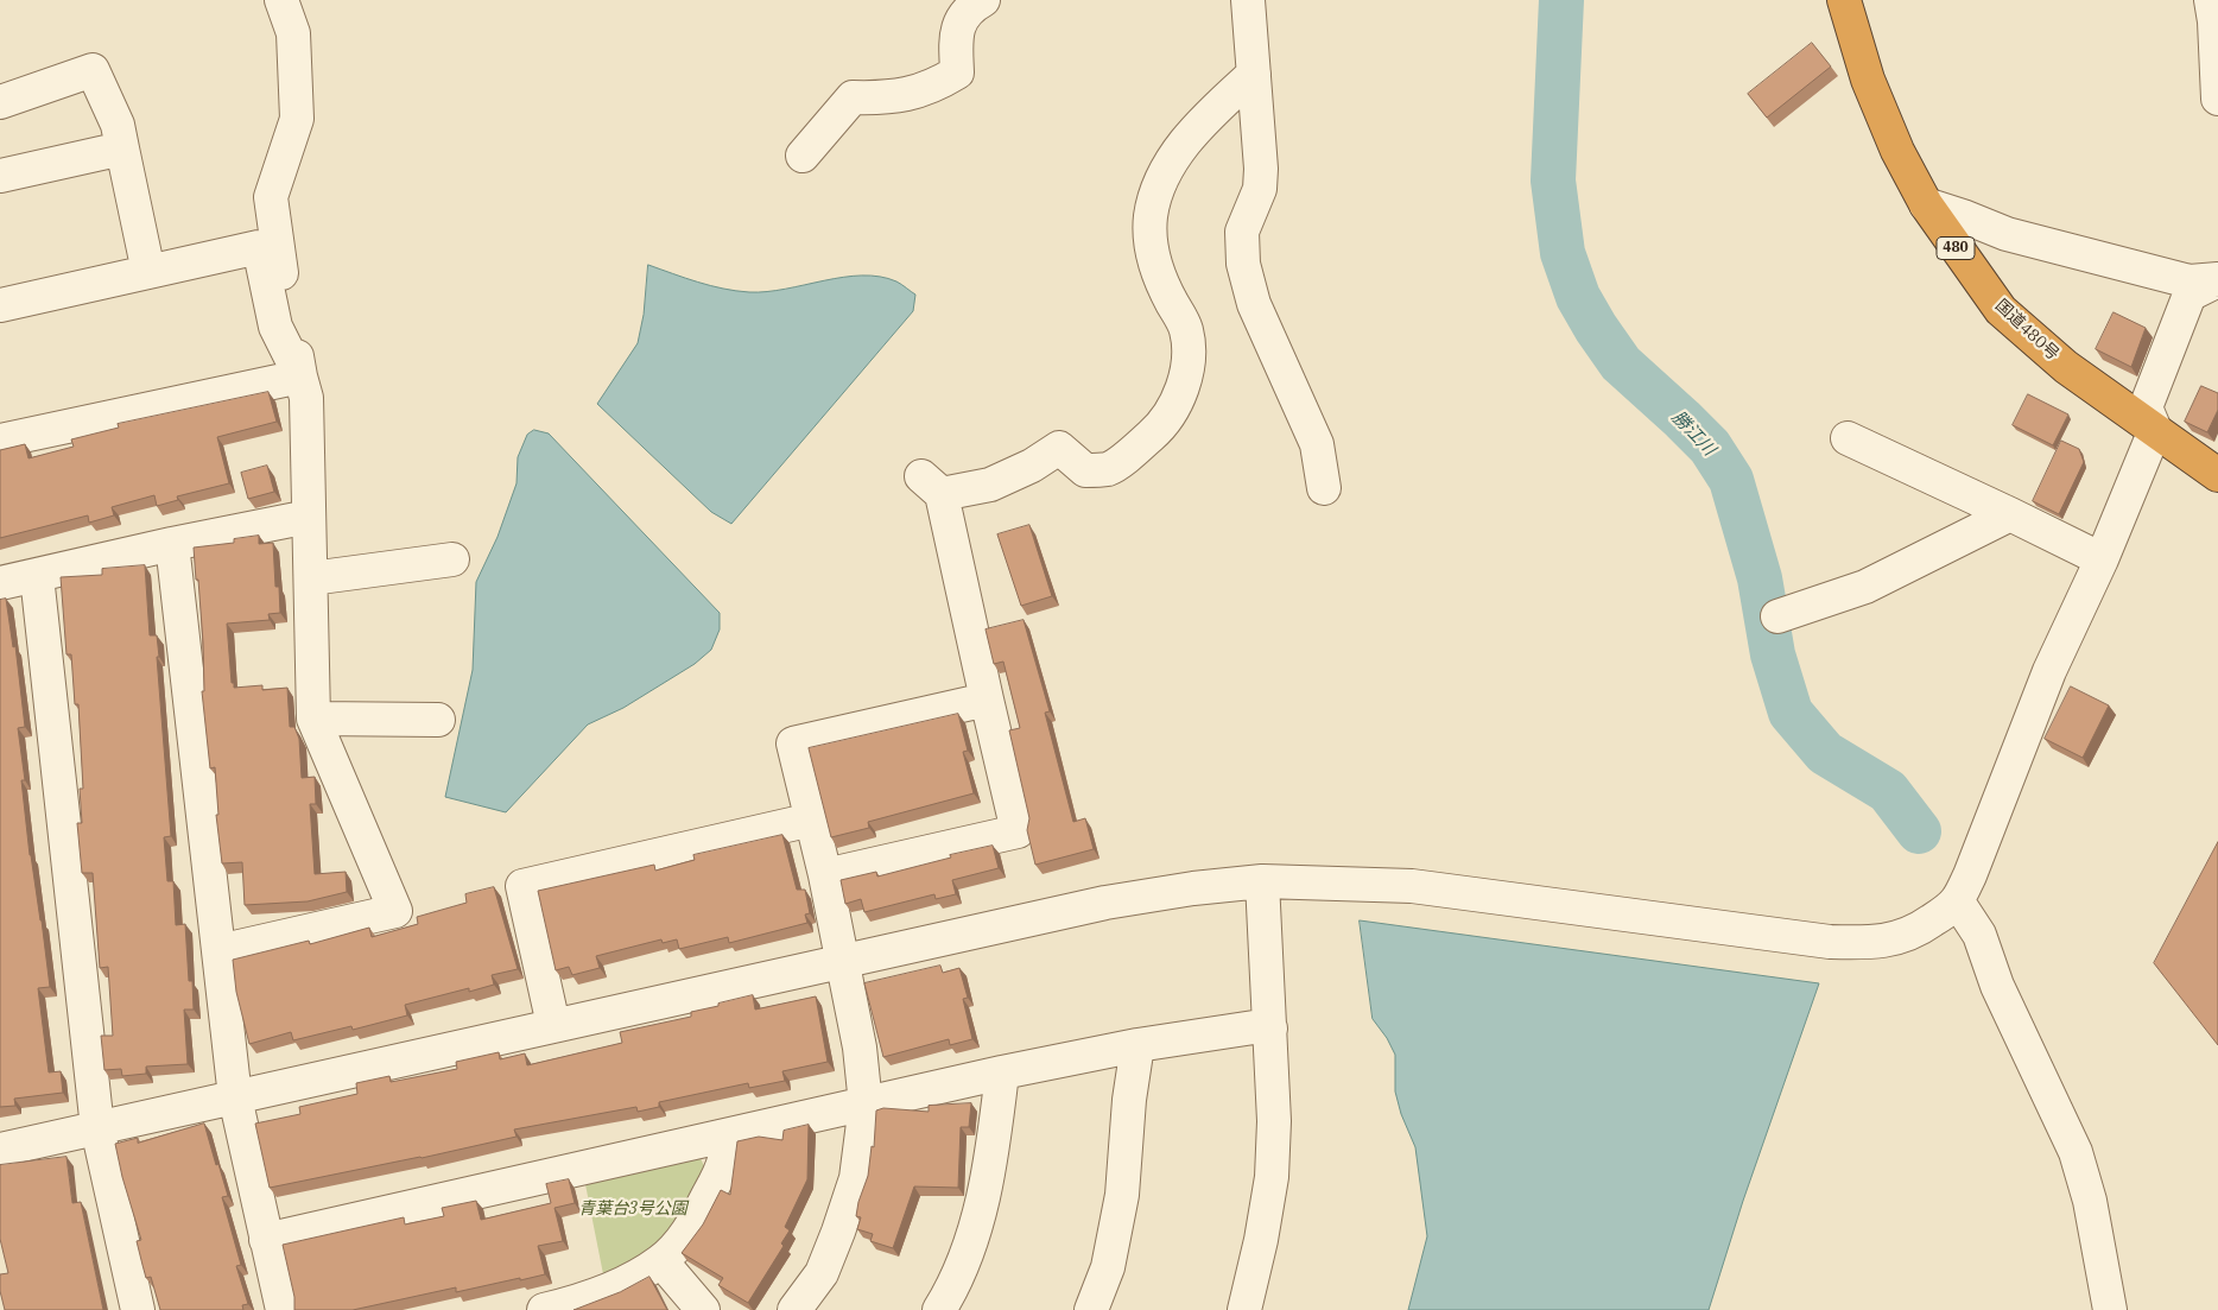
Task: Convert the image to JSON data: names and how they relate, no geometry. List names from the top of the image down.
{
  "streets": {
    "highway": ["480", "国道480号"]
  },
  "water": ["勝江川"],
  "parks": ["青葉台3号公園"]
}
